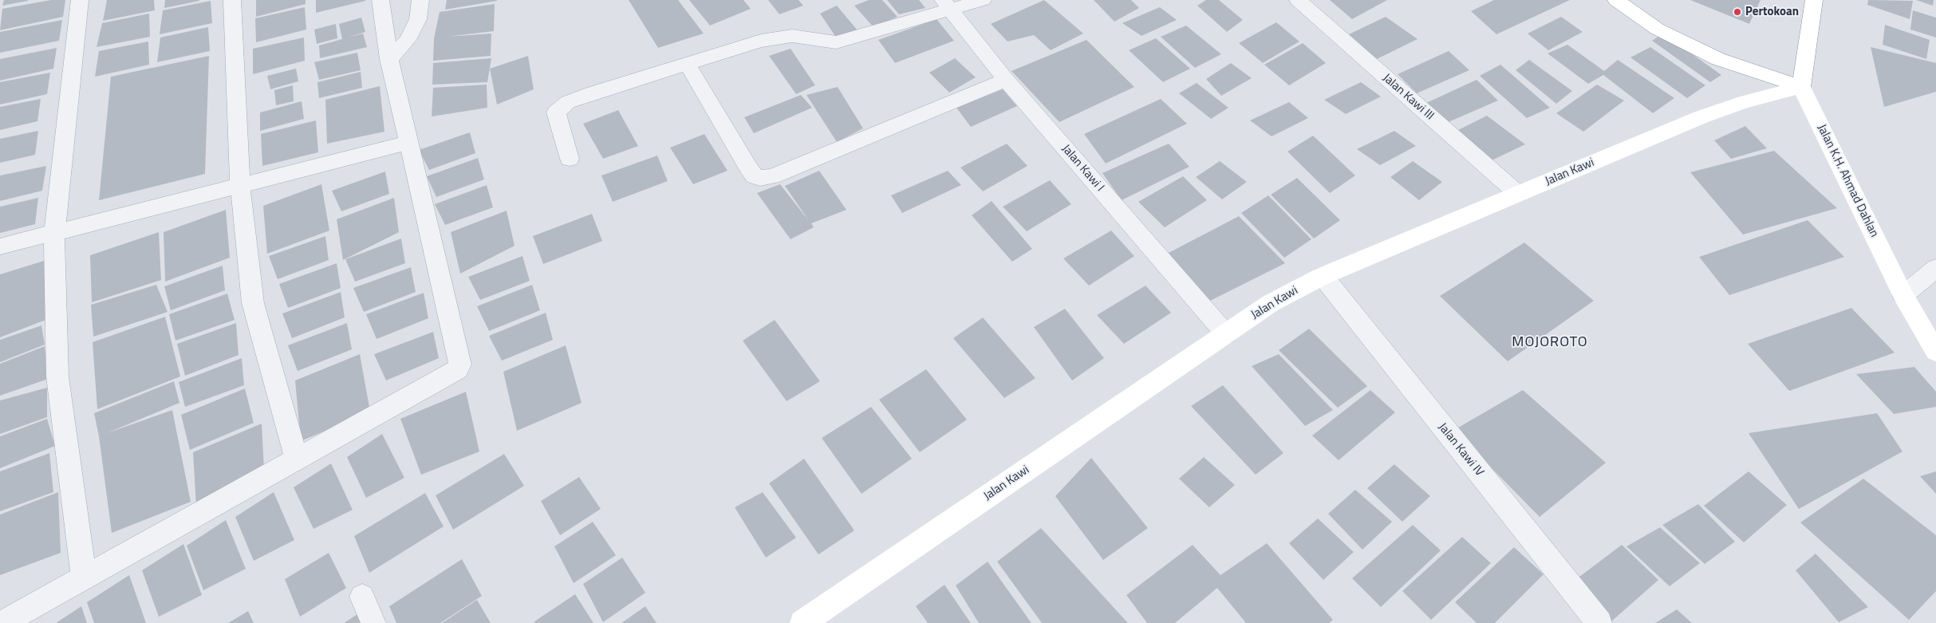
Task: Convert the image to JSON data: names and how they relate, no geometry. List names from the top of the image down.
{
  "streets": {
    "main road": ["Jalan Kawi", "Jalan K.H. Ahmad Dahlan"],
    "street": ["Jalan Kawi III", "Jalan Kawi I", "Jalan Kawi IV"]
  },
  "crossings": [
    ["Jalan Kawi III", "Jalan Kawi"],
    ["Jalan Kawi I", "Jalan Kawi"],
    ["Jalan Kawi", "Jalan K.H. Ahmad Dahlan"],
    ["Jalan Kawi", "Jalan Kawi IV"]
  ],
  "districts": ["MOJOROTO"],
  "places": ["Pertokoan"]
}
